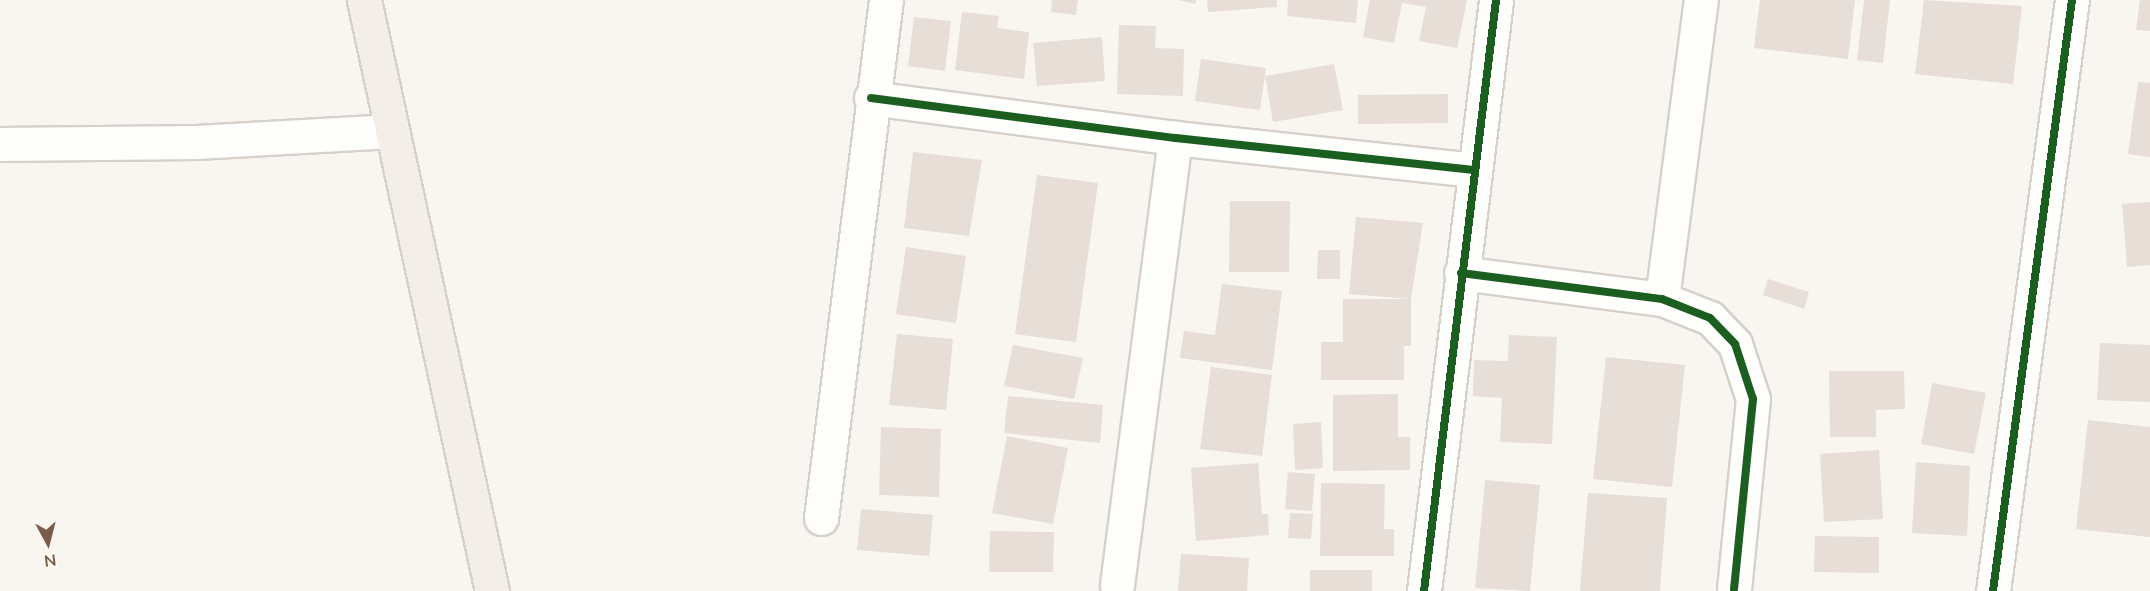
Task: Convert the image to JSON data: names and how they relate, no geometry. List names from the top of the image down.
{
  "north": "bottom"
}
